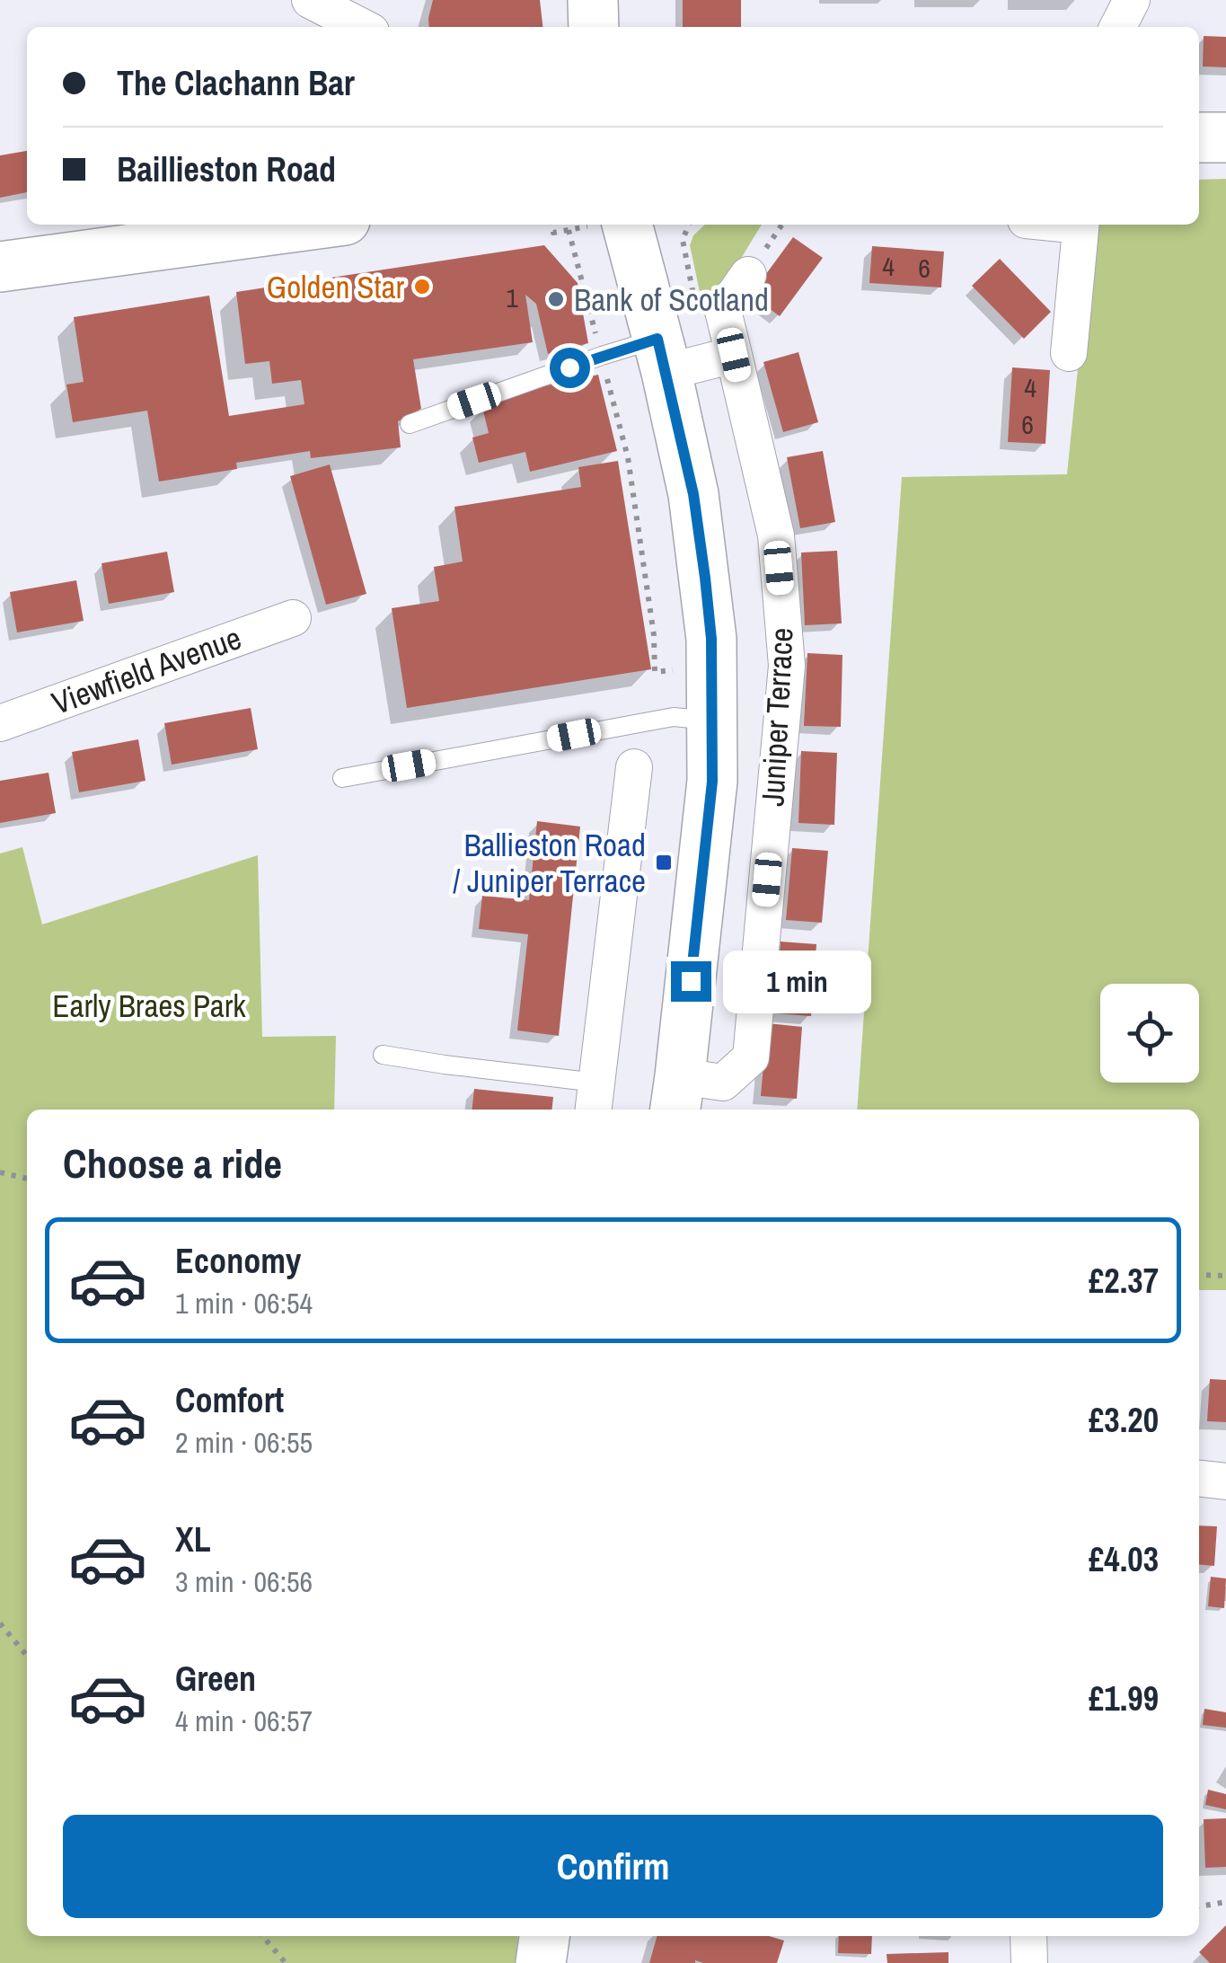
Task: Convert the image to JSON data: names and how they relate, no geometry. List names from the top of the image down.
{
  "streets": {
    "street": ["Viewfield Avenue", "Juniper Terrace"]
  },
  "parks": ["Early Braes Park"],
  "places": {
    "other": ["Golden Star", "Bank of Scotland"],
    "transit": ["Ballieston Road / Juniper Terrace"]
  },
  "house_numbers": [
    "4",
    "6",
    "1",
    "4",
    "6"
  ],
  "page": {
    "banner": ["The Clachann Bar", "Baillieston Road"],
    "bubble": "1 min",
    "heading": "Choose a ride",
    "list": [
      {
        "name": "Economy",
        "note": "1 min · 06:54",
        "value": "£2.37"
      },
      {
        "name": "Comfort",
        "note": "2 min · 06:55",
        "value": "£3.20"
      },
      {
        "name": "XL",
        "note": "3 min · 06:56",
        "value": "£4.03"
      },
      {
        "name": "Green",
        "note": "4 min · 06:57",
        "value": "£1.99"
      }
    ],
    "buttons": "Confirm"
  }
}
